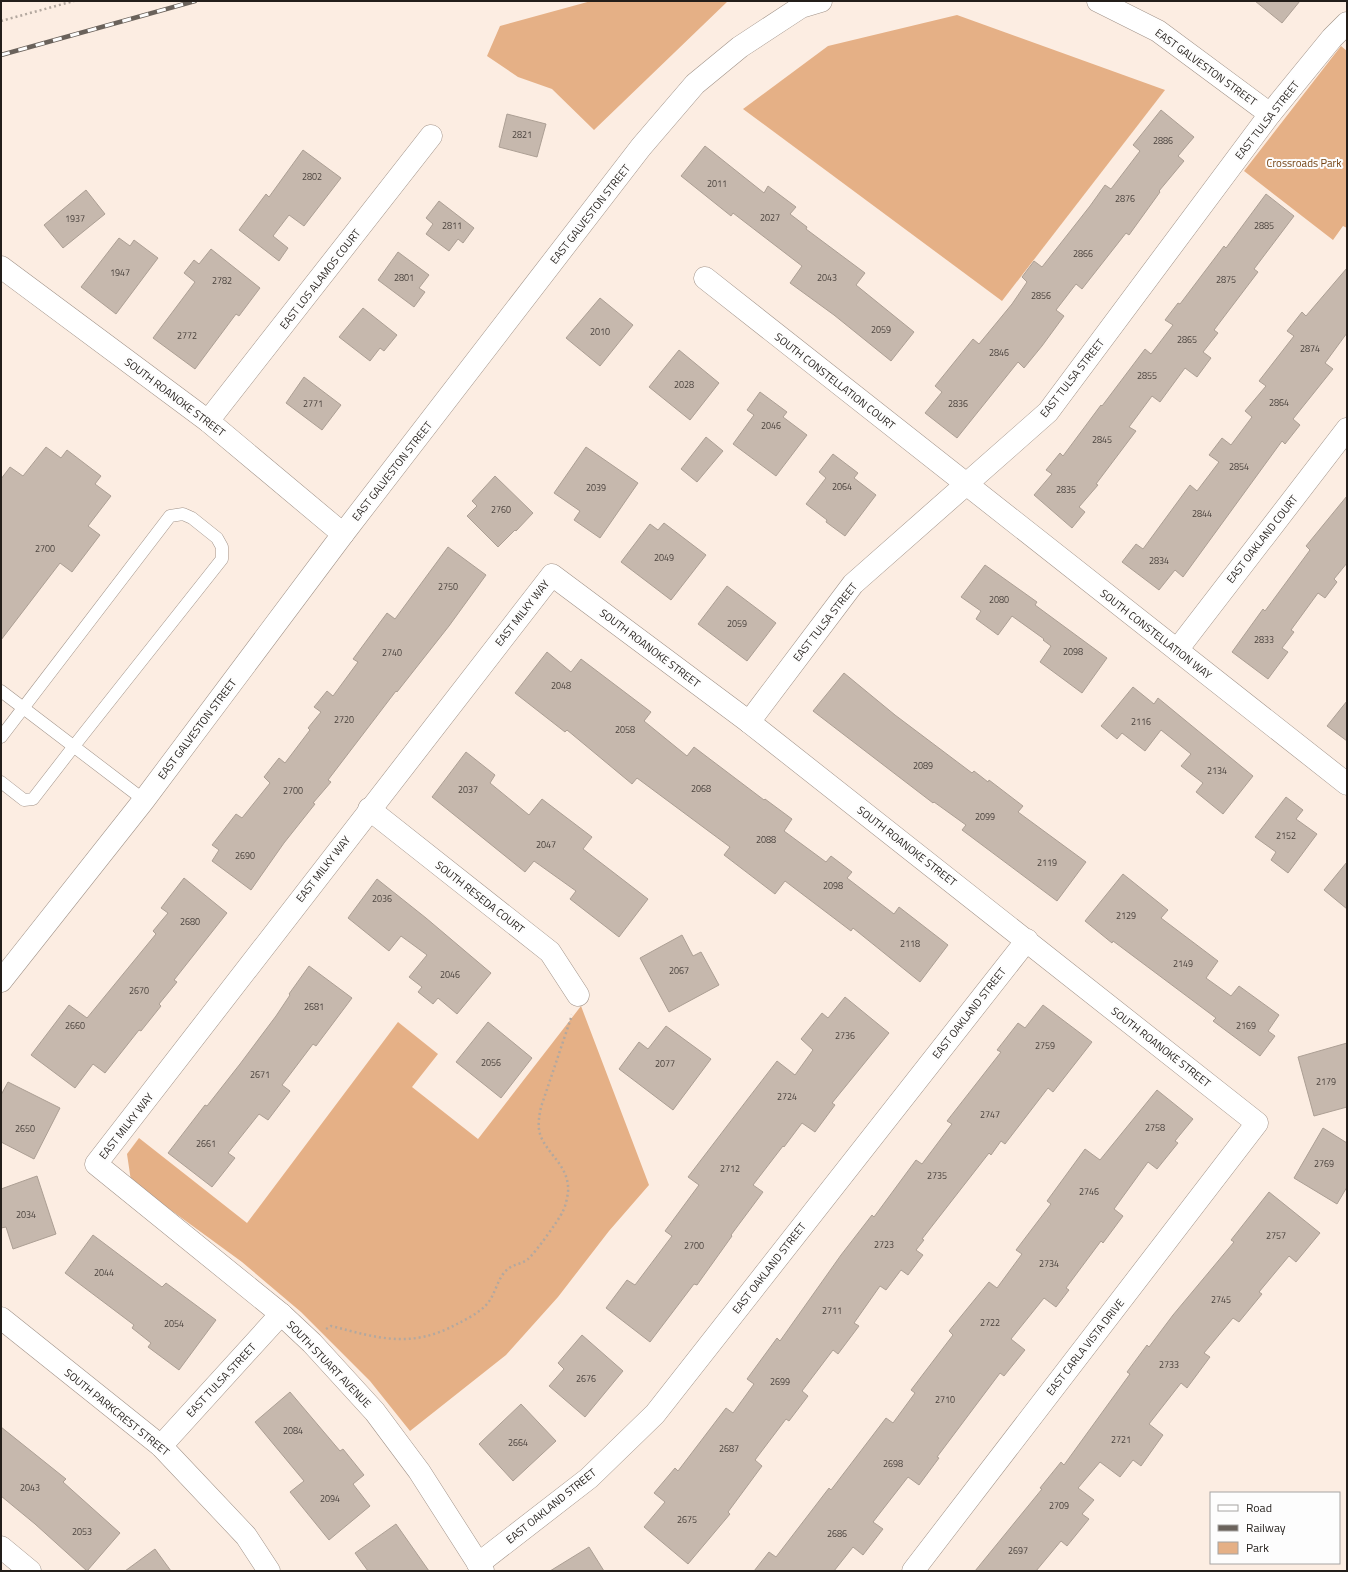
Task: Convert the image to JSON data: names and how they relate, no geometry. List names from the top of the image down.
{
  "streets": {
    "street": [
      "EAST GALVESTON STREET",
      "EAST TULSA STREET",
      "EAST LOS ALAMOS COURT",
      "SOUTH CONSTELLATION COURT",
      "SOUTH ROANOKE STREET",
      "EAST OAKLAND COURT",
      "EAST MILKY WAY",
      "SOUTH CONSTELLATION WAY",
      "SOUTH RESEDA COURT",
      "EAST OAKLAND STREET",
      "EAST CARLA VISTA DRIVE",
      "SOUTH STUART AVENUE",
      "SOUTH PARKCREST STREET"
    ]
  },
  "crossings": [
    ["EAST GALVESTON STREET", "EAST TULSA STREET"],
    ["EAST GALVESTON STREET", "SOUTH ROANOKE STREET"],
    ["EAST TULSA STREET", "SOUTH CONSTELLATION COURT"],
    ["EAST TULSA STREET", "SOUTH ROANOKE STREET"],
    ["EAST TULSA STREET", "SOUTH CONSTELLATION WAY"],
    ["EAST TULSA STREET", "SOUTH STUART AVENUE"],
    ["EAST TULSA STREET", "SOUTH PARKCREST STREET"],
    ["EAST LOS ALAMOS COURT", "SOUTH ROANOKE STREET"],
    ["SOUTH CONSTELLATION COURT", "SOUTH CONSTELLATION WAY"],
    ["SOUTH ROANOKE STREET", "EAST MILKY WAY"],
    ["SOUTH ROANOKE STREET", "EAST OAKLAND STREET"],
    ["SOUTH ROANOKE STREET", "EAST CARLA VISTA DRIVE"],
    ["EAST OAKLAND COURT", "SOUTH CONSTELLATION WAY"],
    ["EAST MILKY WAY", "SOUTH RESEDA COURT"],
    ["EAST MILKY WAY", "SOUTH STUART AVENUE"],
    ["EAST OAKLAND STREET", "SOUTH STUART AVENUE"]
  ],
  "parks": ["Crossroads Park"],
  "house_numbers": [
    "2821",
    "2886",
    "2802",
    "2011",
    "2876",
    "2027",
    "1937",
    "2811",
    "2885",
    "2866",
    "1947",
    "2801",
    "2043",
    "2875",
    "2782",
    "2856",
    "2059",
    "2010",
    "2772",
    "2865",
    "2874",
    "2846",
    "2855",
    "2028",
    "2864",
    "2771",
    "2836",
    "2046",
    "2845",
    "2854",
    "2064",
    "2039",
    "2835",
    "2760",
    "2844",
    "2700",
    "2049",
    "2834",
    "2750",
    "2080",
    "2059",
    "2833",
    "2098",
    "2740",
    "2048",
    "2720",
    "2116",
    "2058",
    "2089",
    "2134",
    "2068",
    "2037",
    "2700",
    "2099",
    "2152",
    "2088",
    "2047",
    "2690",
    "2119",
    "2098",
    "2036",
    "2129",
    "2680",
    "2118",
    "2149",
    "2067",
    "2046",
    "2670",
    "2681",
    "2660",
    "2169",
    "2736",
    "2759",
    "2056",
    "2077",
    "2671",
    "2179",
    "2724",
    "2747",
    "2758",
    "2650",
    "2661",
    "2769",
    "2712",
    "2735",
    "2746",
    "2034",
    "2757",
    "2723",
    "2700",
    "2734",
    "2044",
    "2745",
    "2711",
    "2722",
    "2054",
    "2733",
    "2676",
    "2699",
    "2710",
    "2084",
    "2721",
    "2664",
    "2687",
    "2698",
    "2043",
    "2094",
    "2709",
    "2675",
    "2053",
    "2686",
    "2697"
  ],
  "legend": ["Road", "Railway", "Park"]
}
